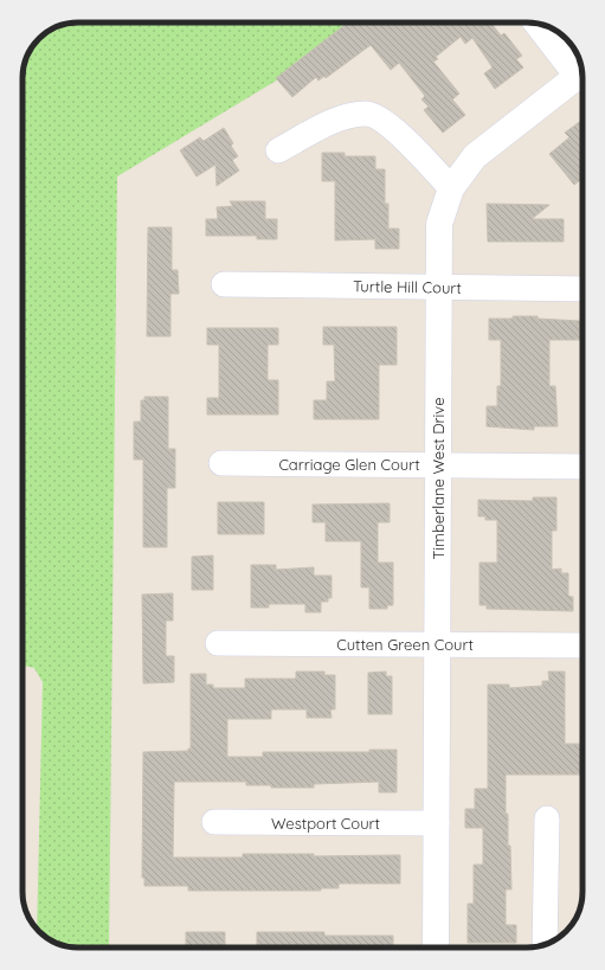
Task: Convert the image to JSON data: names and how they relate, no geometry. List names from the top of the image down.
{
  "streets": {
    "street": [
      "Turtle Hill Court",
      "Carriage Glen Court",
      "Timberlane West Drive",
      "Cutten Green Court",
      "Westport Court"
    ]
  },
  "crossings": [
    ["Turtle Hill Court", "Timberlane West Drive"],
    ["Carriage Glen Court", "Timberlane West Drive"],
    ["Timberlane West Drive", "Cutten Green Court"],
    ["Timberlane West Drive", "Westport Court"]
  ]
}
